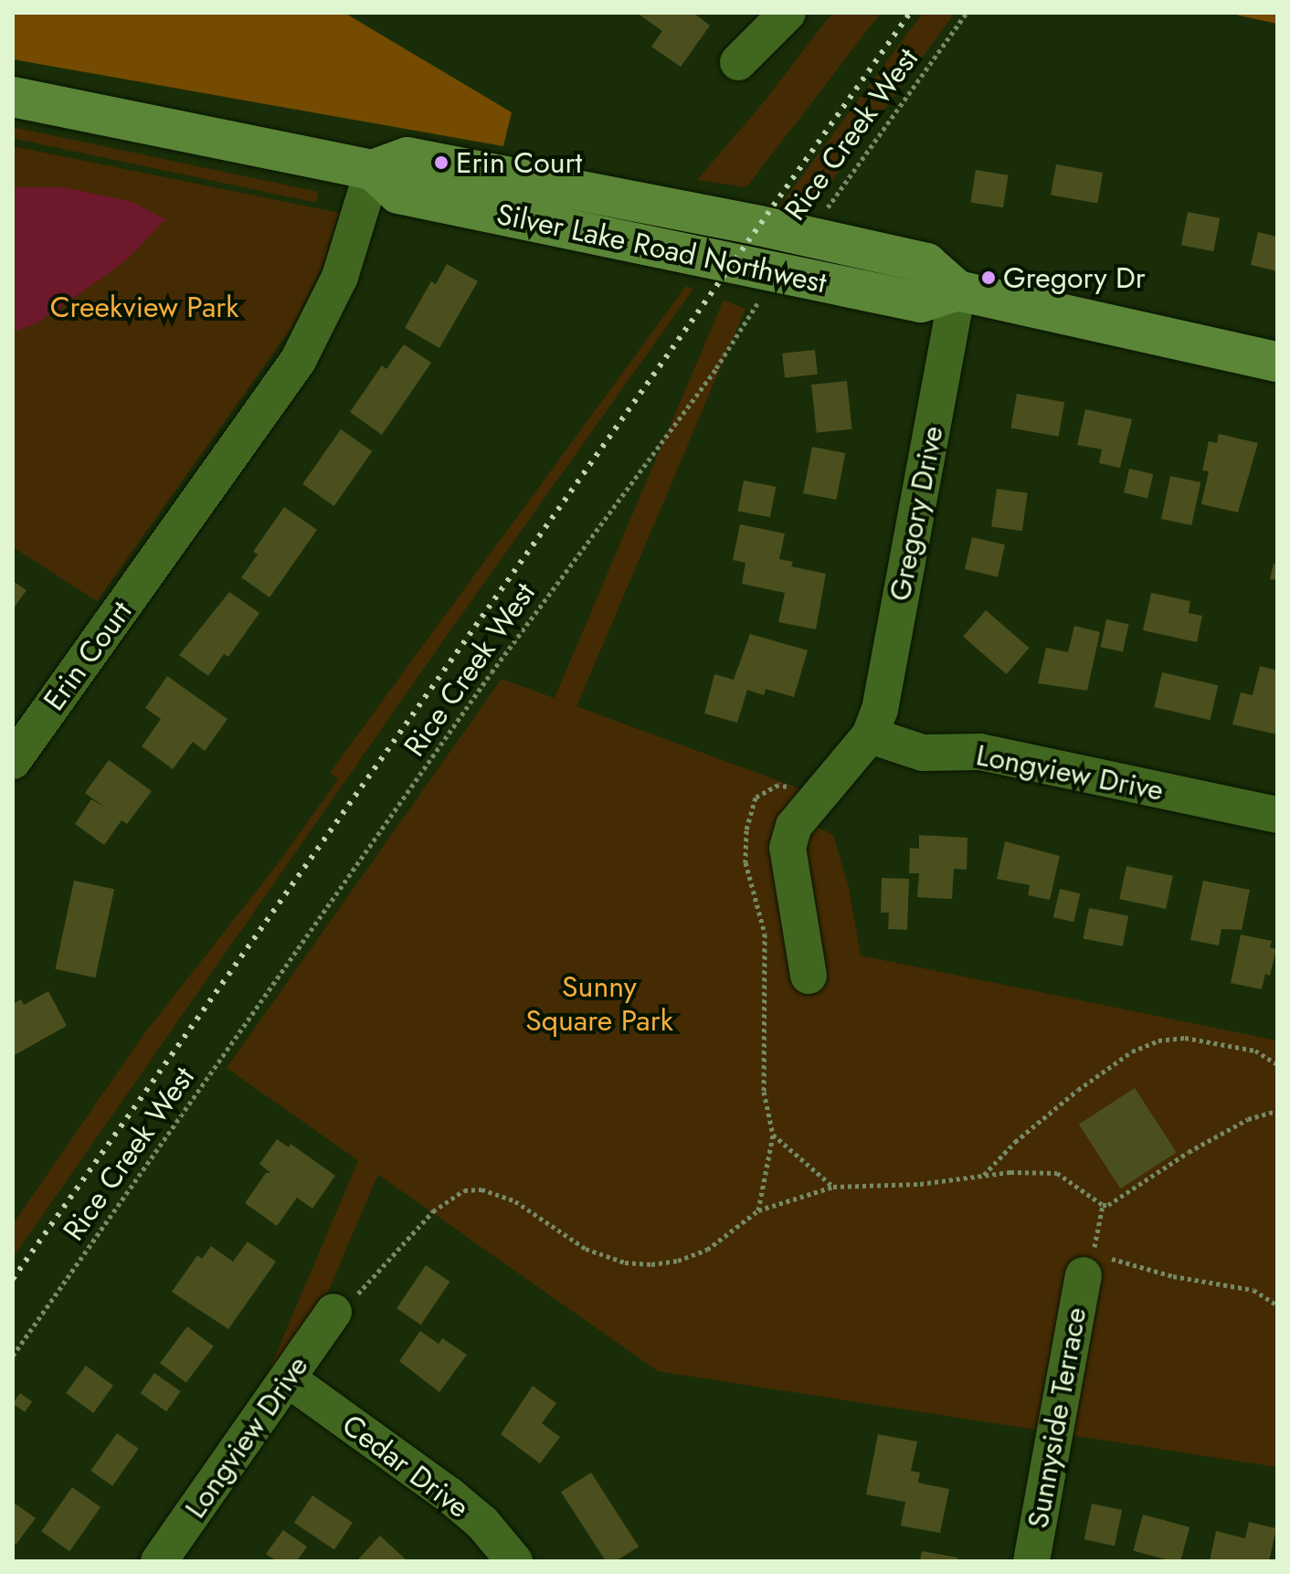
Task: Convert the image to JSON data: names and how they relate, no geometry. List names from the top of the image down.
{
  "streets": {
    "main road": ["Silver Lake Road Northwest"],
    "street": [
      "Gregory Drive",
      "Erin Court",
      "Longview Drive",
      "Sunnyside Terrace",
      "Cedar Drive"
    ],
    "path": ["Rice Creek West"]
  },
  "crossings": [
    ["Rice Creek West", "Silver Lake Road Northwest"],
    ["Silver Lake Road Northwest", "Gregory Drive"],
    ["Silver Lake Road Northwest", "Erin Court"],
    ["Gregory Drive", "Longview Drive"],
    ["Longview Drive", "Cedar Drive"]
  ],
  "parks": ["Creekview Park", "Sunny Square Park"],
  "places": ["Erin Court", "Gregory Dr"]
}
